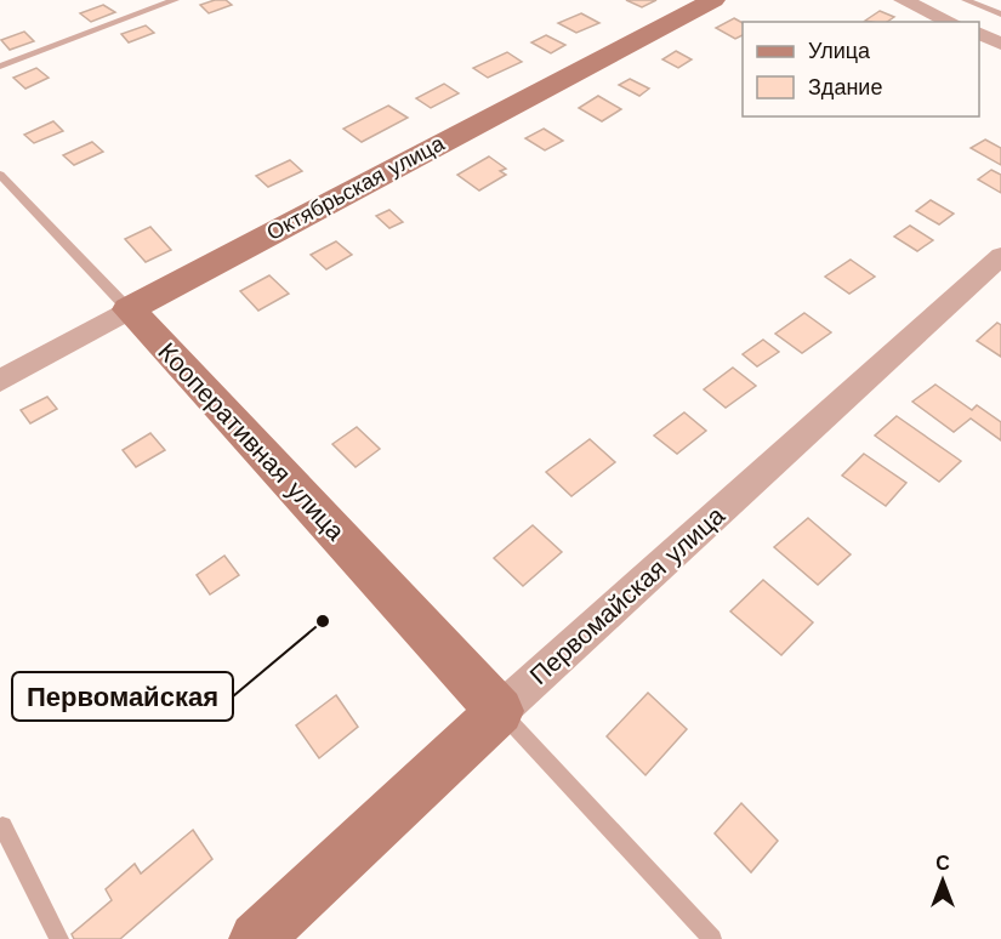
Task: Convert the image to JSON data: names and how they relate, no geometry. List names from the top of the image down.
{
  "streets": {
    "main road": ["Октябрьская улица", "Кооперативная улица", "Первомайская улица"]
  },
  "crossings": [
    ["Октябрьская улица", "Кооперативная улица"],
    ["Кооперативная улица", "Первомайская улица"]
  ],
  "places": ["Первомайская"],
  "legend": ["Улица", "Здание"],
  "north": "top"
}
